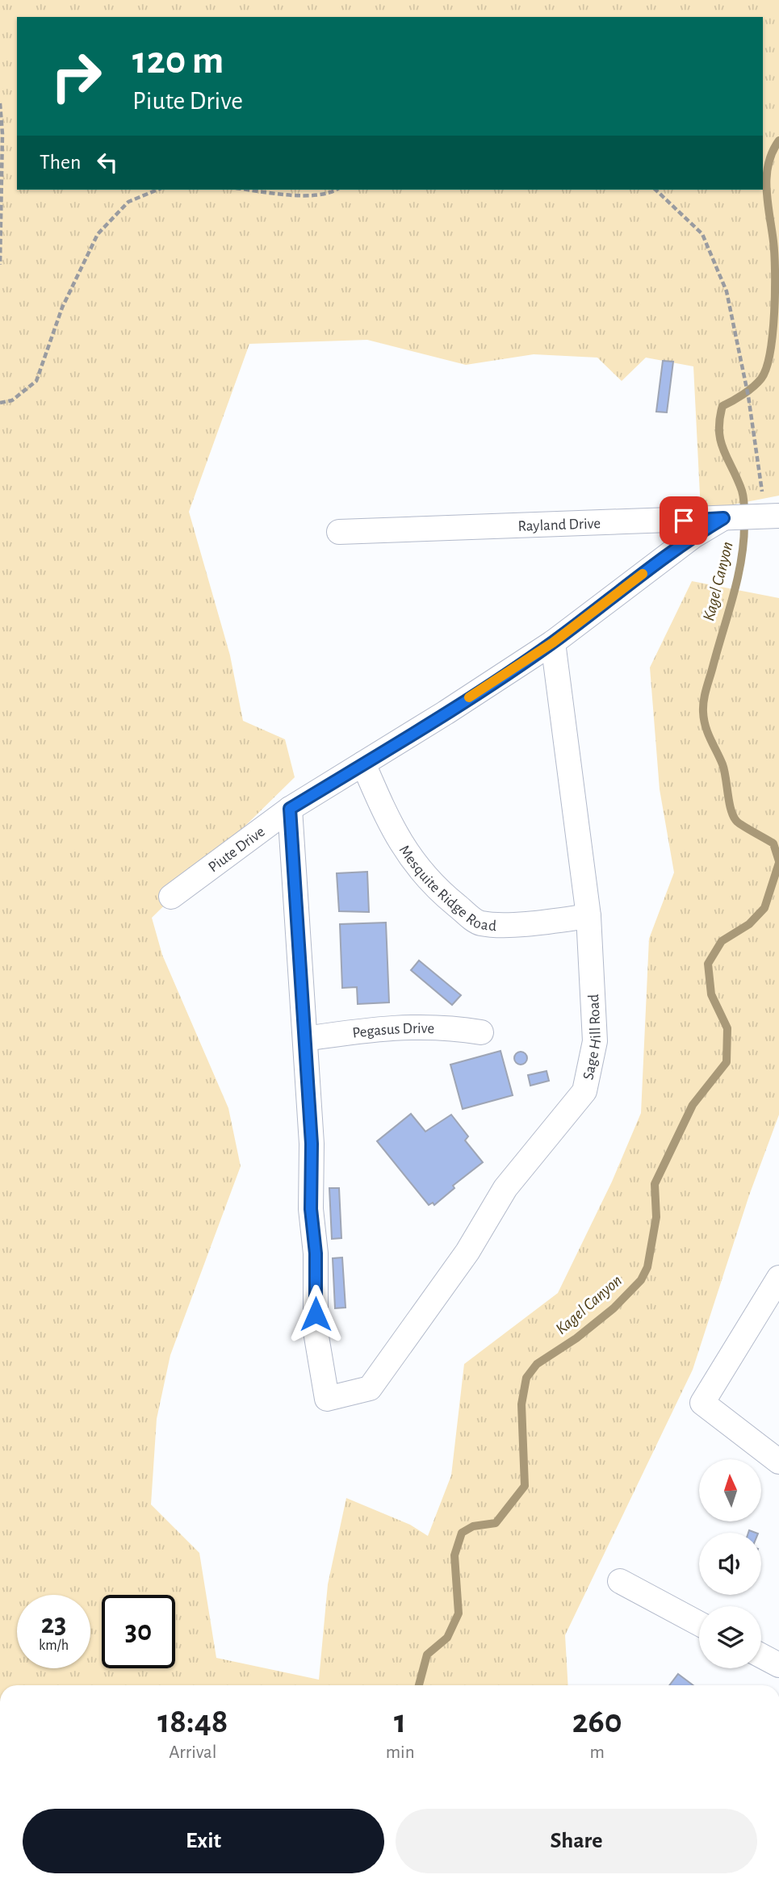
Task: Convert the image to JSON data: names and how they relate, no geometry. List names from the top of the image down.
{
  "streets": {
    "street": [
      "Rayland Drive",
      "Piute Drive",
      "Mesquite Ridge Road",
      "Pegasus Drive",
      "Sage Hill Road"
    ]
  },
  "crossings": [
    ["Rayland Drive", "Piute Drive"],
    ["Piute Drive", "Mesquite Ridge Road"],
    ["Piute Drive", "Sage Hill Road"],
    ["Mesquite Ridge Road", "Sage Hill Road"],
    ["Pegasus Drive", "Sage Hill Road"]
  ],
  "water": ["Kagel Canyon"],
  "north": "top",
  "page": {
    "turn": ["120 m", "Piute Drive"],
    "then": "Then",
    "speed": "23 km/h",
    "limit": "30",
    "eta": [
      "18:48",
      "Arrival",
      "1",
      "min",
      "260",
      "m"
    ],
    "buttons": ["Exit", "Share"]
  }
}
